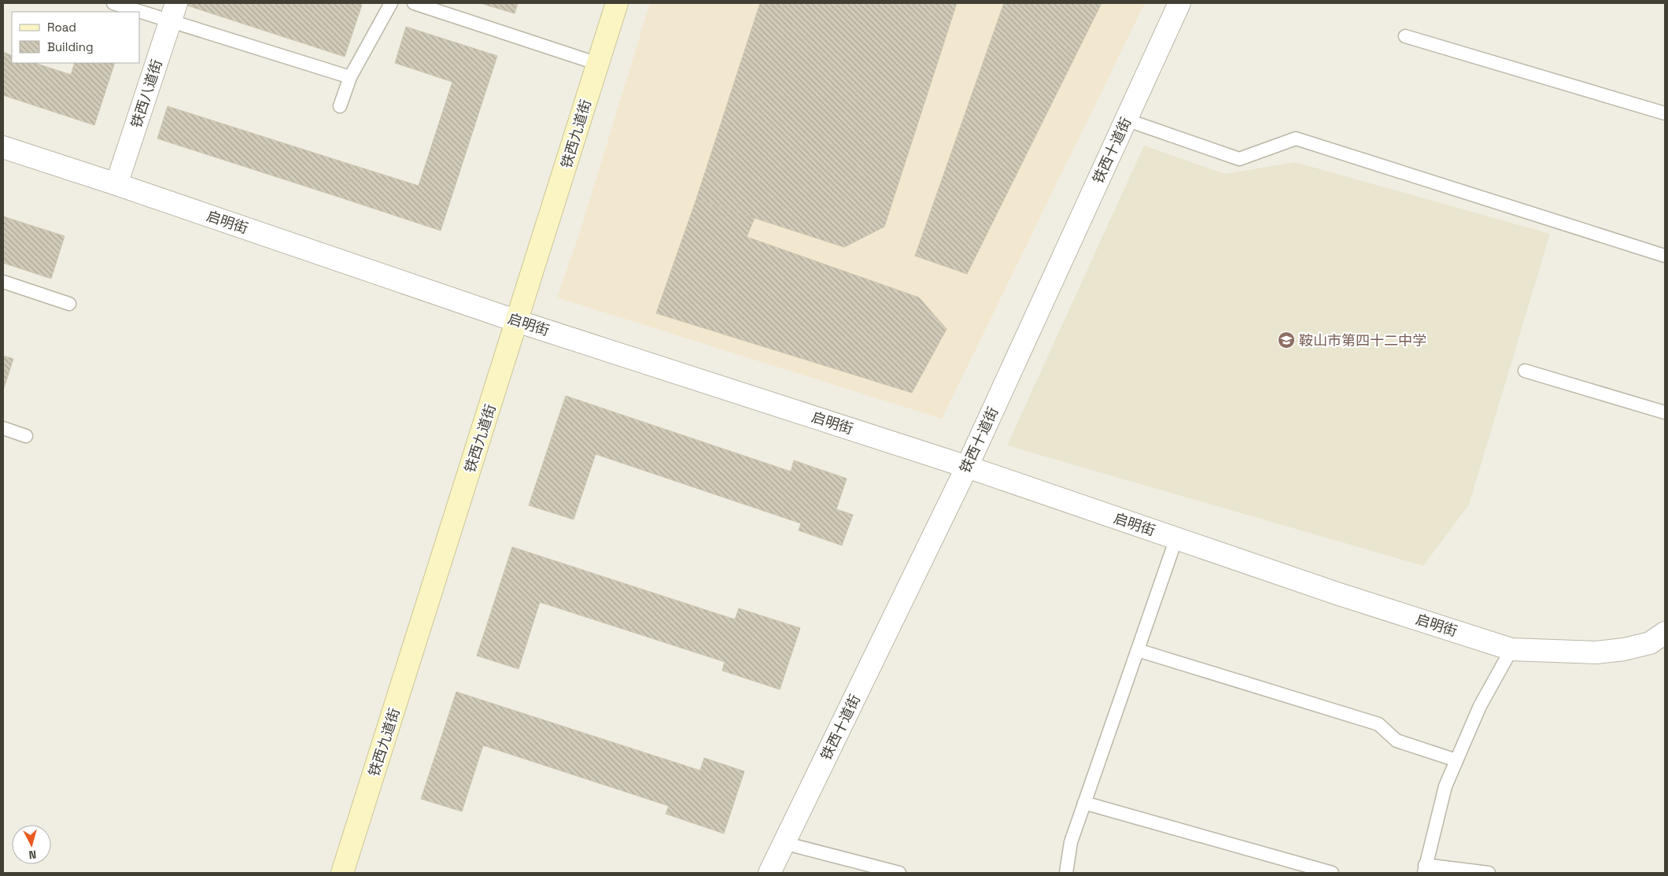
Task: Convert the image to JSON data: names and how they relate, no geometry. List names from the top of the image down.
{
  "streets": {
    "main road": ["铁西九道街"],
    "street": ["铁西八道街", "铁西十道街", "启明街"]
  },
  "crossings": [
    ["铁西八道街", "启明街"],
    ["铁西九道街", "启明街"],
    ["铁西十道街", "启明街"]
  ],
  "places": {
    "school or university": ["鞍山市第四十二中学"]
  },
  "legend": ["Road", "Building"],
  "north": "bottom"
}
